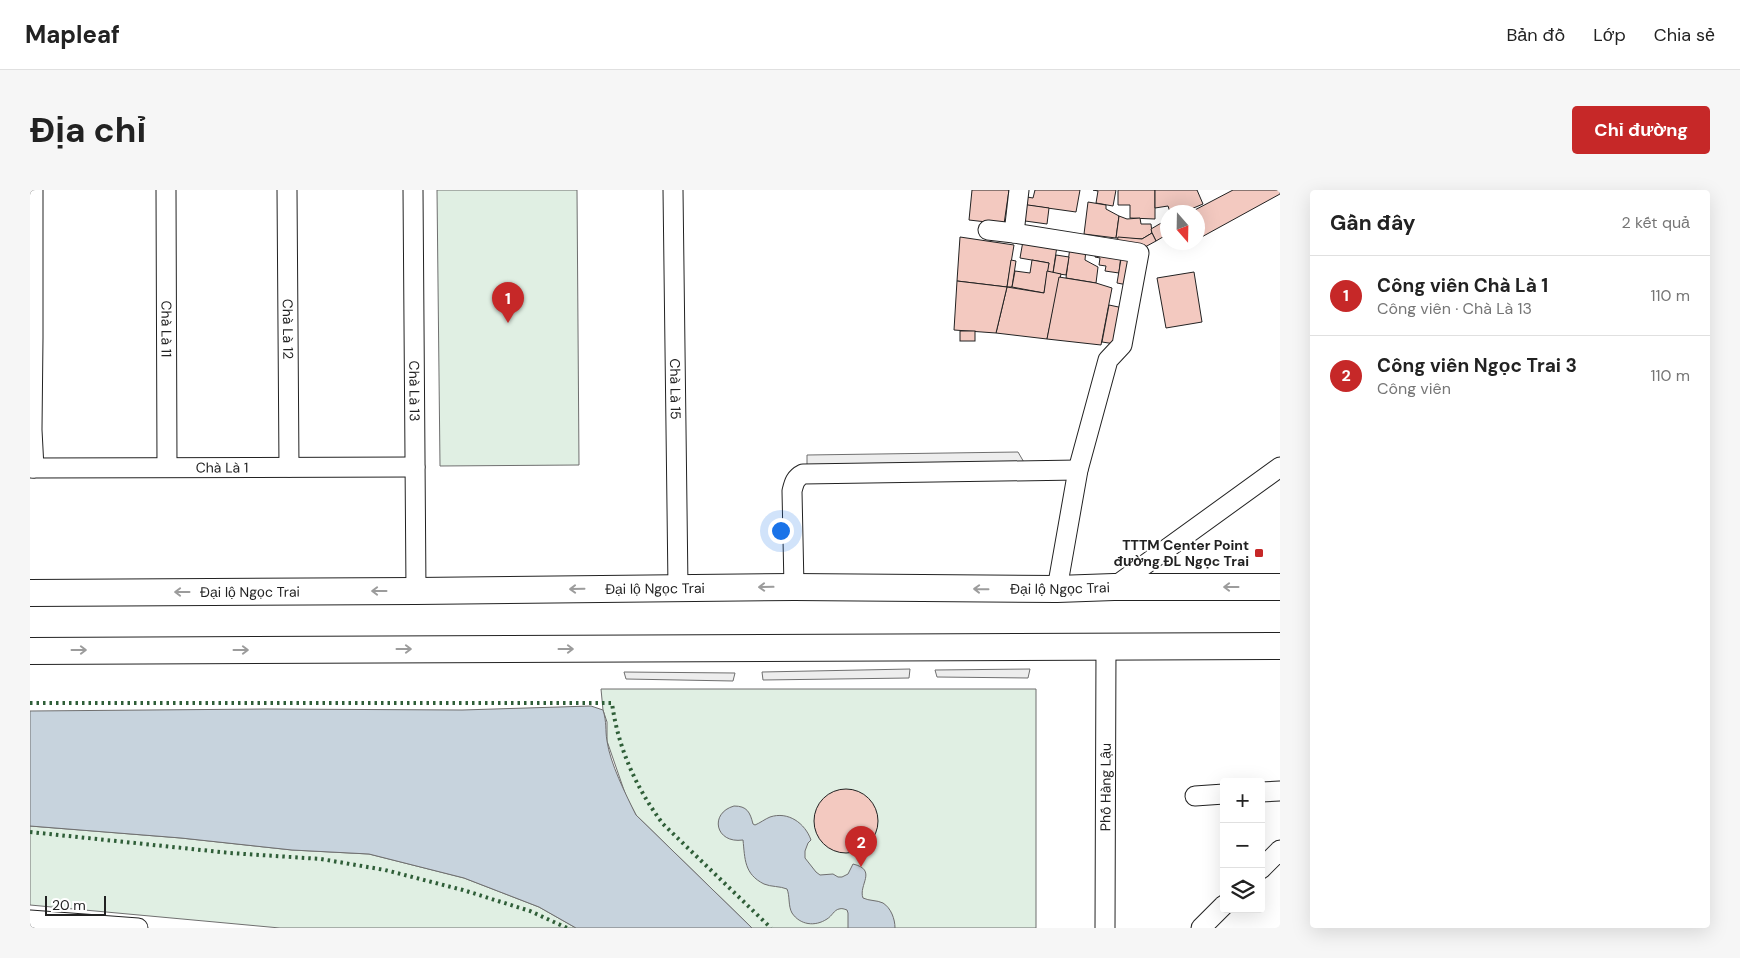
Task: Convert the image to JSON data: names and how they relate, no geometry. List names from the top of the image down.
{
  "streets": {
    "main road": ["Đại lộ Ngọc Trai"],
    "street": [
      "Chà Là 11",
      "Chà Là 12",
      "Chà Là 15",
      "Chà Là 13",
      "Chà Là 1",
      "Phố Hàng Lậu"
    ]
  },
  "crossings": [
    ["Chà Là 11", "Chà Là 1"],
    ["Chà Là 12", "Chà Là 1"],
    ["Chà Là 15", "Đại lộ Ngọc Trai"],
    ["Chà Là 13", "Chà Là 1"],
    ["Chà Là 13", "Đại lộ Ngọc Trai"]
  ],
  "places": {
    "transit": ["TTTM Center Point đường ĐL Ngọc Trai"]
  },
  "scale_bar": "20 m",
  "north": "bottom",
  "page": {
    "header": "Mapleaf",
    "nav": ["Bản đồ", "Lớp", "Chia sẻ"],
    "buttons": "Chỉ đường",
    "title": "Địa chỉ",
    "heading": ["Gần đây", "2 kết quả"],
    "list": [
      {
        "mark": "1",
        "name": "Công viên Chà Là 1",
        "note": "Công viên · Chà Là 13",
        "value": "110 m"
      },
      {
        "mark": "2",
        "name": "Công viên Ngọc Trai 3",
        "note": "Công viên",
        "value": "110 m"
      }
    ],
    "pins": ["1", "2"],
    "map_buttons": ["+", "−"],
    "scale": "20 m"
  }
}
